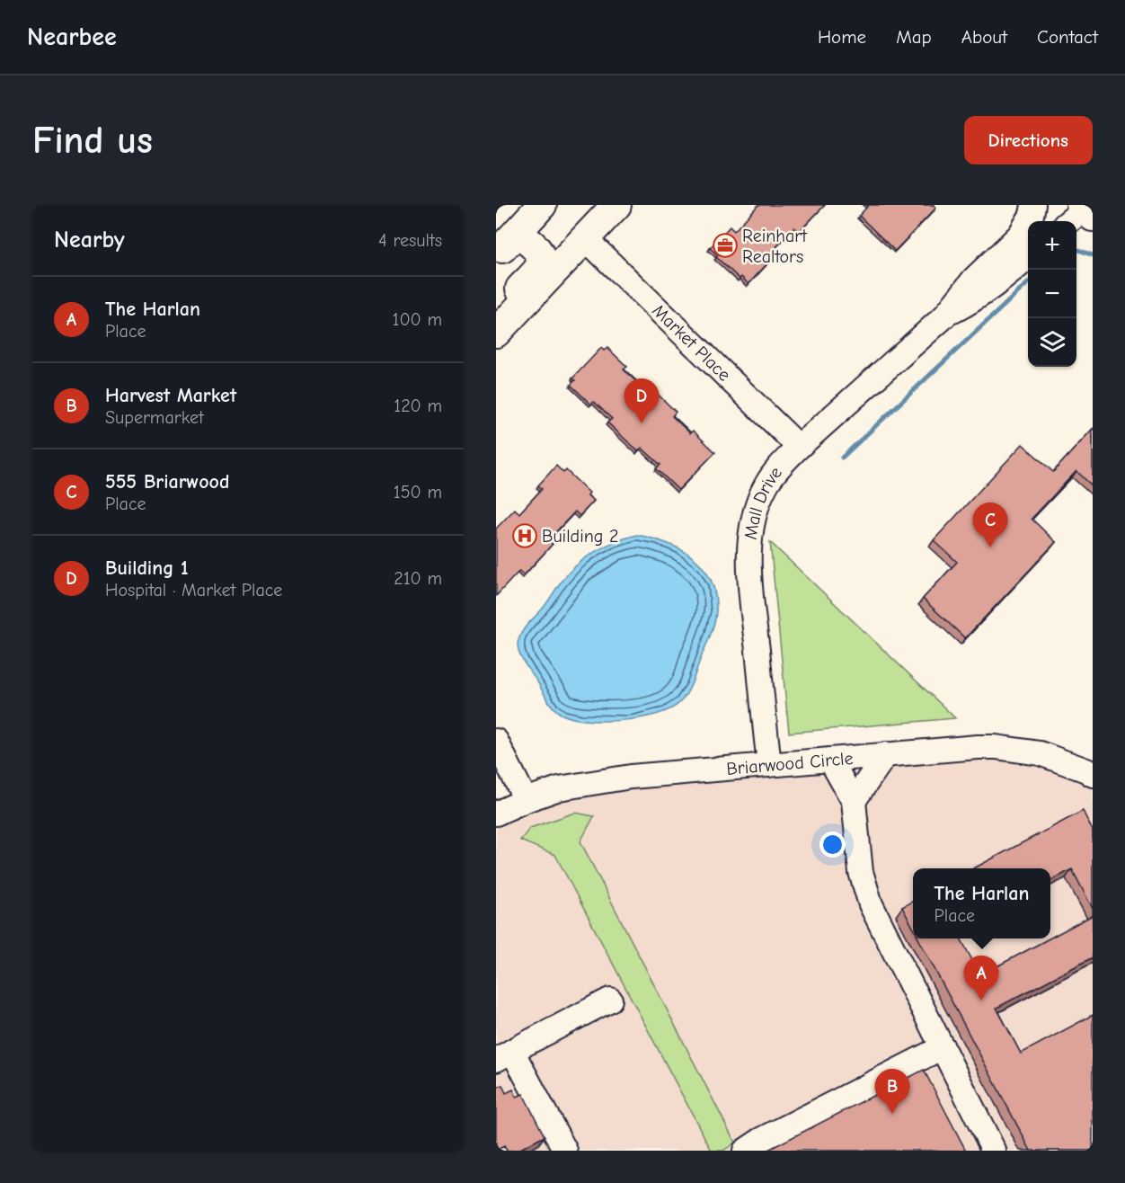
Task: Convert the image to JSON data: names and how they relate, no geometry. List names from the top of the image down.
{
  "streets": {
    "street": ["Market Place", "Mall Drive", "Briarwood Circle"]
  },
  "crossings": [
    ["Market Place", "Mall Drive"],
    ["Mall Drive", "Briarwood Circle"]
  ],
  "places": {
    "office": ["Reinhart Realtors"],
    "hospital": ["Building 2"]
  },
  "page": {
    "header": "Nearbee",
    "nav": [
      "Home",
      "Map",
      "About",
      "Contact"
    ],
    "buttons": "Directions",
    "title": "Find us",
    "heading": ["Nearby", "4 results"],
    "map_buttons": ["+", "−"],
    "list": [
      {
        "mark": "A",
        "name": "The Harlan",
        "note": "Place",
        "value": "100 m"
      },
      {
        "mark": "B",
        "name": "Harvest Market",
        "note": "Supermarket",
        "value": "120 m"
      },
      {
        "mark": "C",
        "name": "555 Briarwood",
        "note": "Place",
        "value": "150 m"
      },
      {
        "mark": "D",
        "name": "Building 1",
        "note": "Hospital · Market Place",
        "value": "210 m"
      }
    ],
    "pins": [
      "D",
      "C",
      "A",
      "B"
    ],
    "popup": ["The Harlan", "Place"]
  }
}
